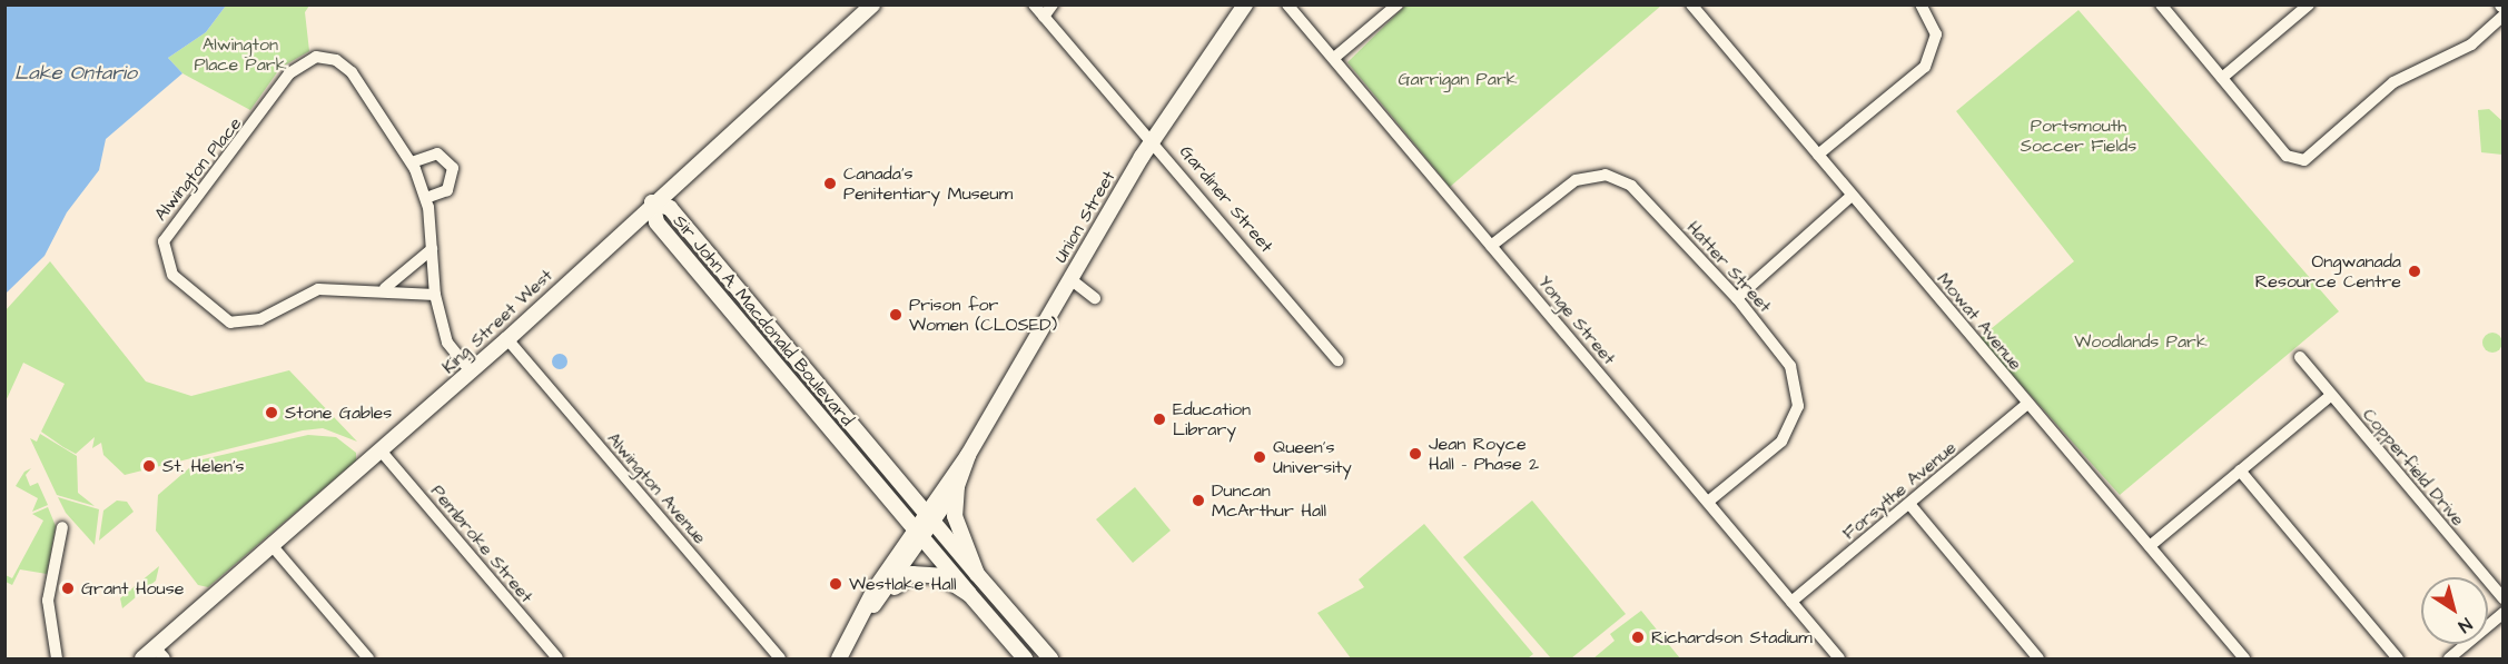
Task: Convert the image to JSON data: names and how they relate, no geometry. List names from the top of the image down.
{
  "streets": {
    "main road": ["Union Street", "Sir John A. Macdonald Boulevard", "King Street West"],
    "street": [
      "Alwington Place",
      "Gardiner Street",
      "Hatter Street",
      "Yonge Street",
      "Mowat Avenue",
      "Copperfield Drive",
      "Alwington Avenue",
      "Forsythe Avenue",
      "Pembroke Street"
    ]
  },
  "crossings": [
    ["Alwington Place", "King Street West"],
    ["Gardiner Street", "Union Street"],
    ["Union Street", "Sir John A. Macdonald Boulevard"],
    ["Hatter Street", "Yonge Street"],
    ["Sir John A. Macdonald Boulevard", "King Street West"],
    ["Yonge Street", "Forsythe Avenue"],
    ["King Street West", "Alwington Avenue"],
    ["King Street West", "Pembroke Street"],
    ["Mowat Avenue", "Forsythe Avenue"]
  ],
  "water": ["Lake Ontario"],
  "parks": [
    "Alwington Place Park",
    "Garrigan Park",
    "Portsmouth Soccer Fields",
    "Woodlands Park"
  ],
  "places": [
    "Canada's Penitentiary Museum",
    "Ongwanada Resource Centre",
    "Prison for Women (CLOSED)",
    "Stone Gables",
    "Education Library",
    "Jean Royce Hall - Phase 2",
    "Queen's University",
    "St. Helen's",
    "Duncan McArthur Hall",
    "Westlake Hall",
    "Grant House",
    "Richardson Stadium"
  ],
  "north": "bottom right"
}
